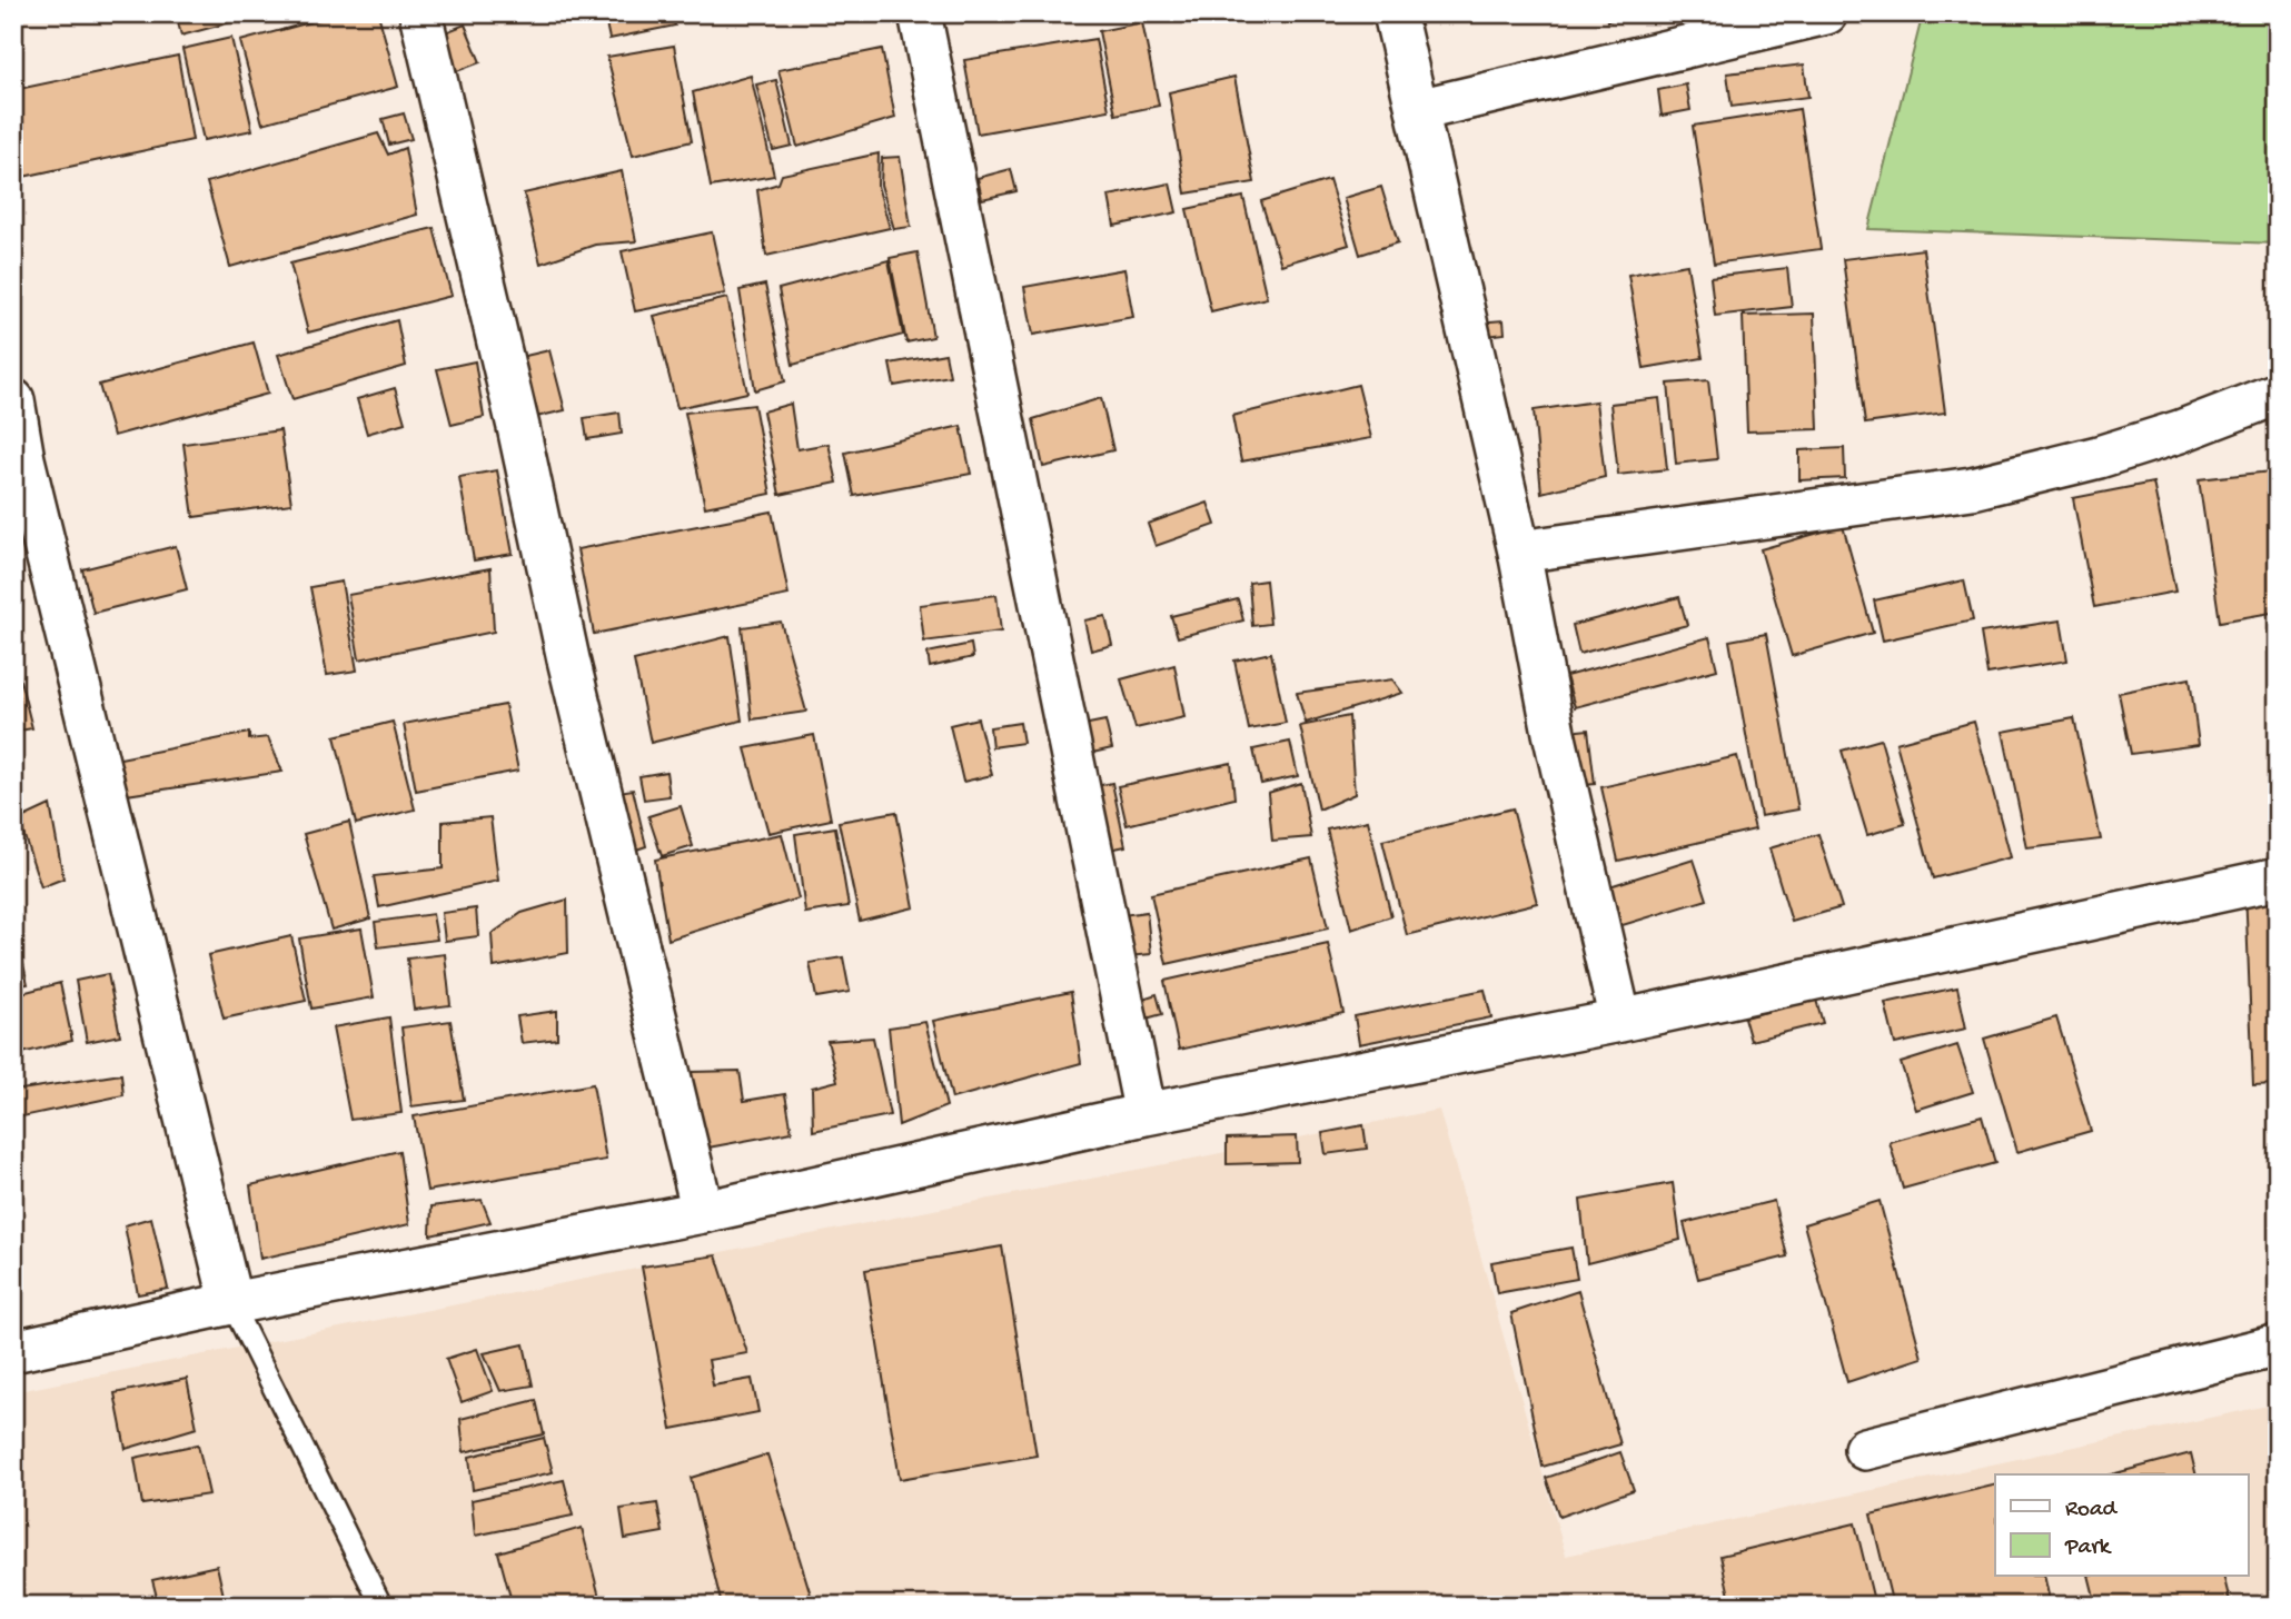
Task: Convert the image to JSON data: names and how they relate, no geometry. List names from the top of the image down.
{
  "legend": ["Road", "Park"]
}
